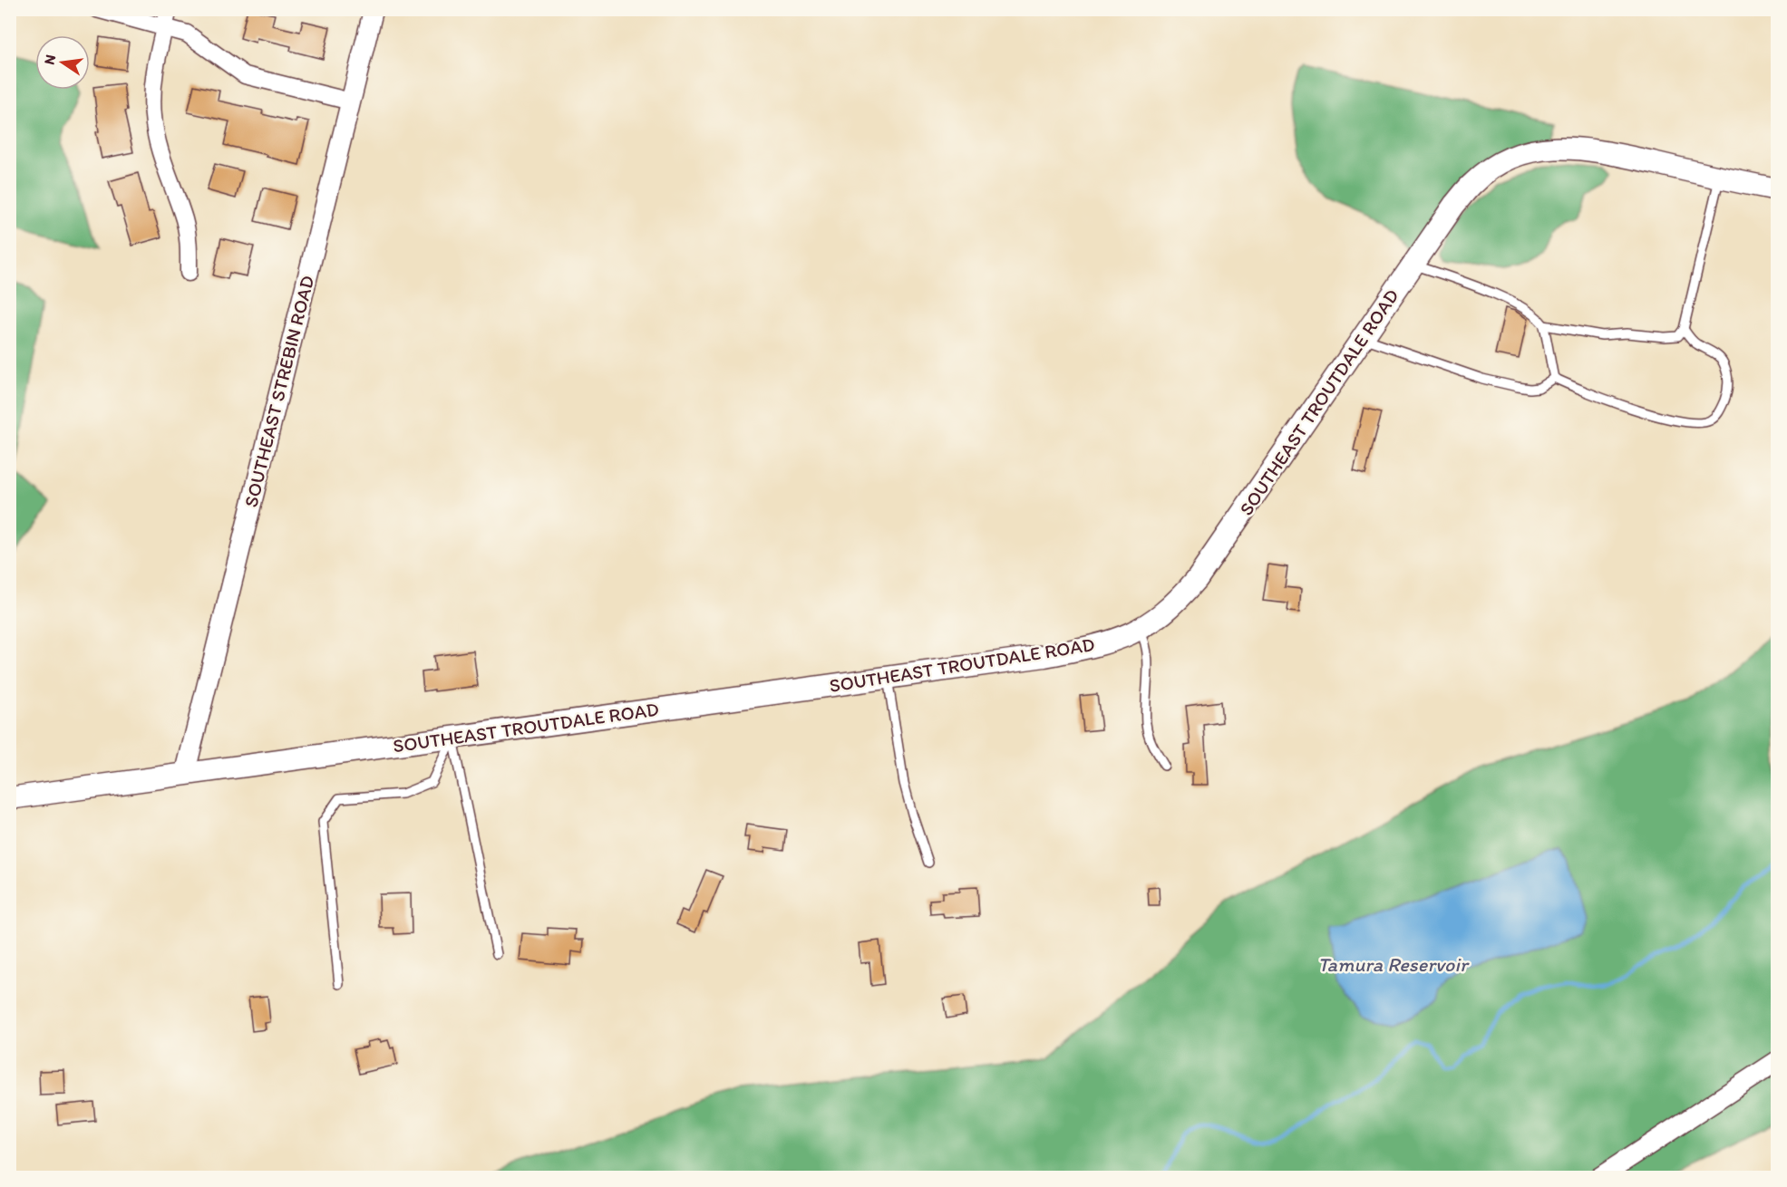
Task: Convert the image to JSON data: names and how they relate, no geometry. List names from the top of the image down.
{
  "streets": {
    "main road": ["SOUTHEAST TROUTDALE ROAD"],
    "street": ["SOUTHEAST STREBIN ROAD"]
  },
  "crossings": [
    ["SOUTHEAST STREBIN ROAD", "SOUTHEAST TROUTDALE ROAD"]
  ],
  "water": ["Tamura Reservoir"],
  "north": "left"
}
